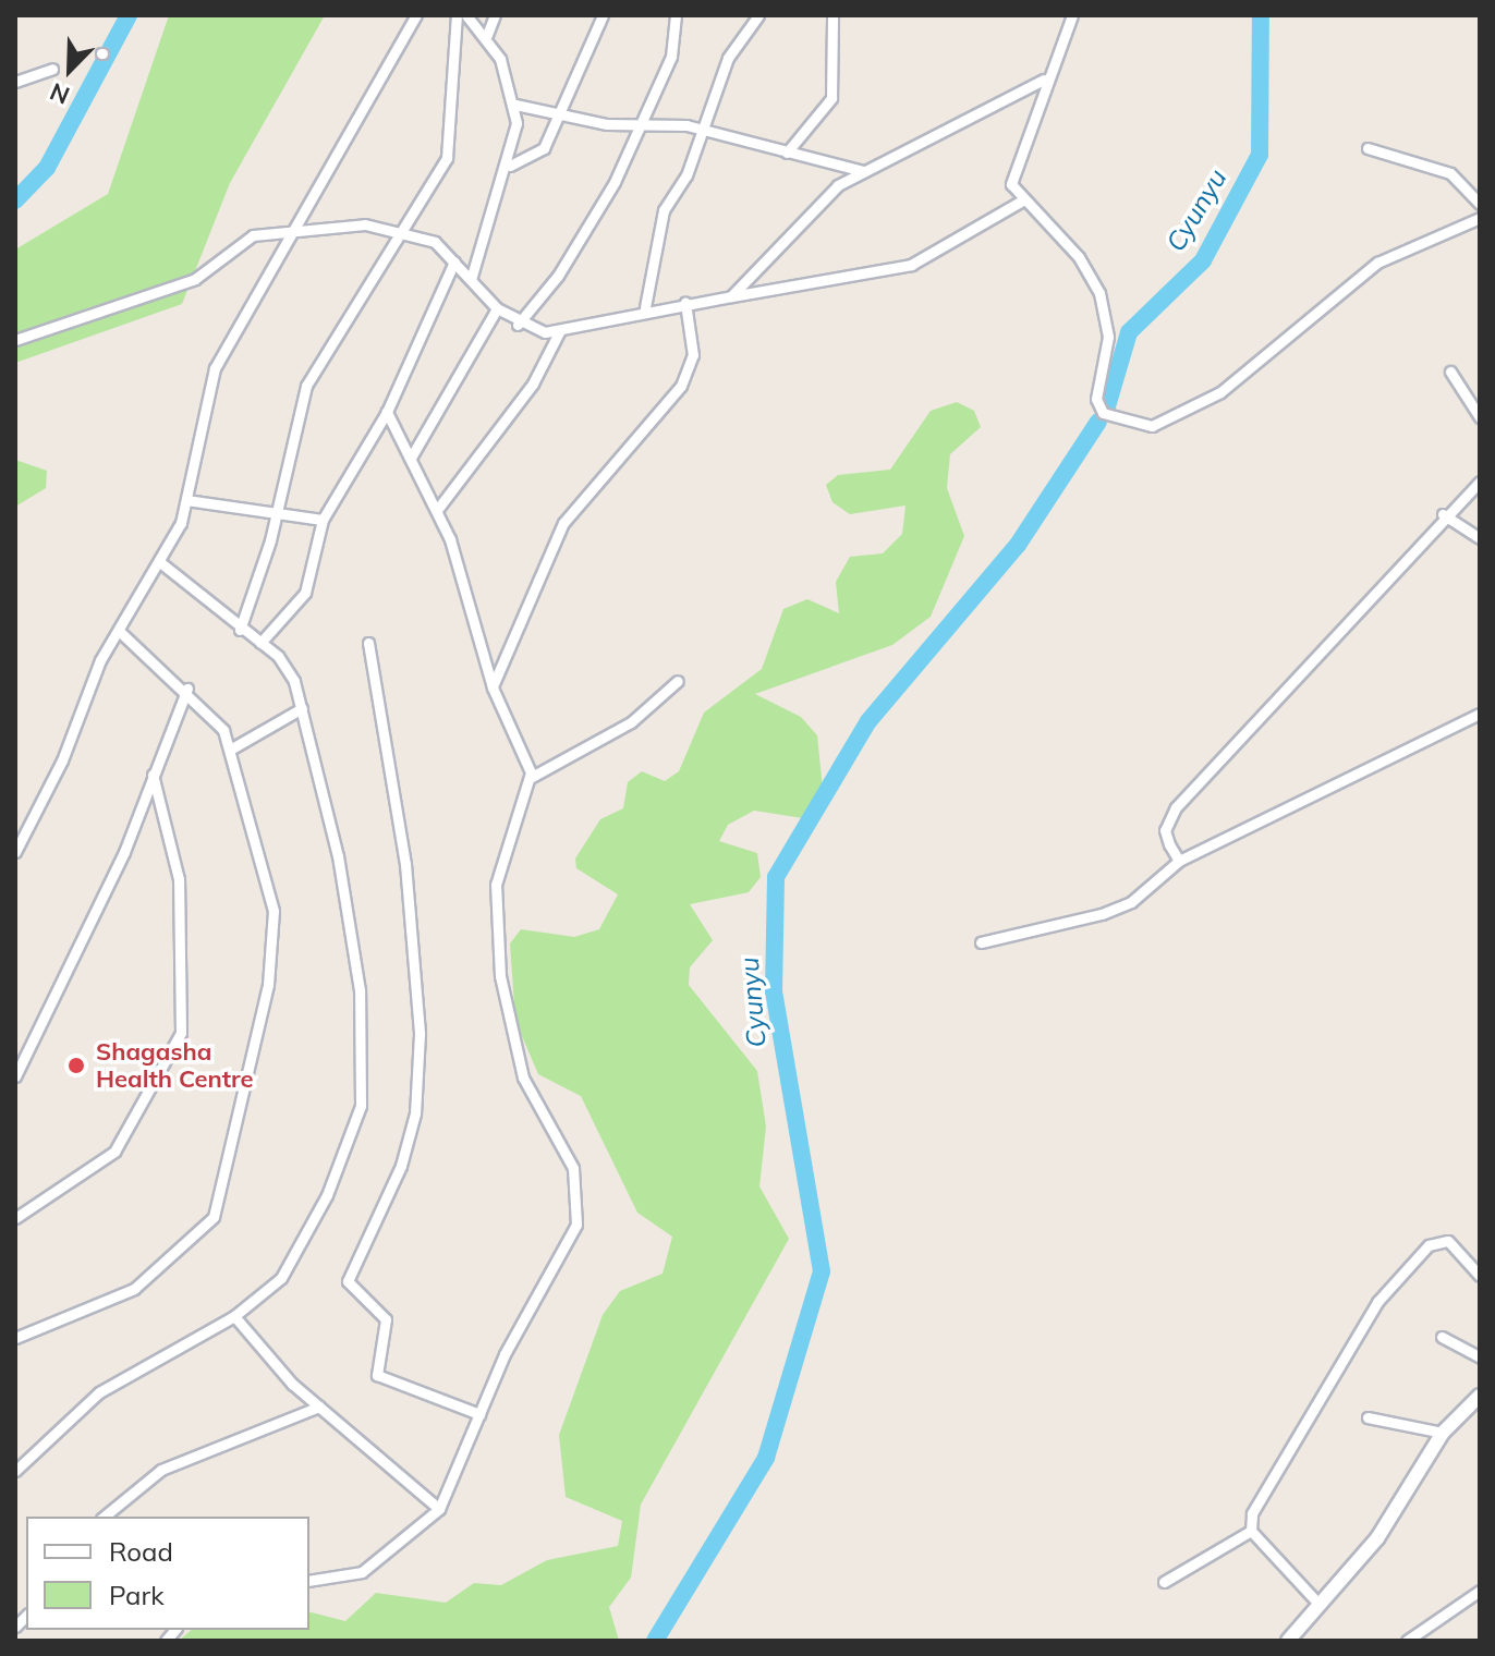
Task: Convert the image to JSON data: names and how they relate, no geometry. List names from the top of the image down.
{
  "water": ["Cyunyu"],
  "places": ["Shagasha Health Centre"],
  "legend": ["Road", "Park"],
  "north": "bottom left"
}
